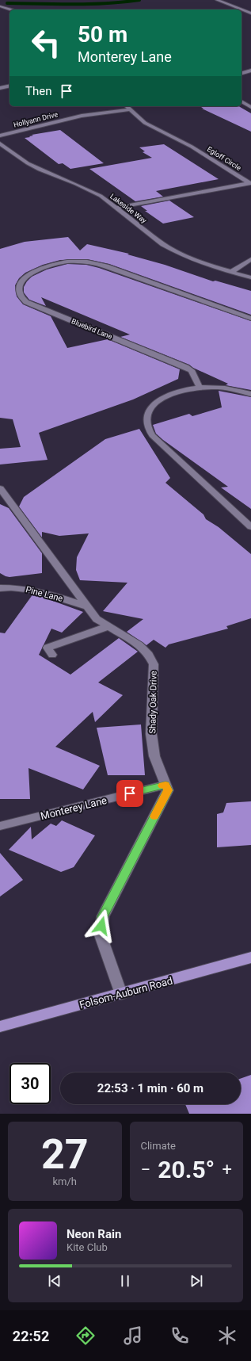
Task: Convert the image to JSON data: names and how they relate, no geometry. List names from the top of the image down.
{
  "streets": {
    "main road": ["Folsom-Auburn Road"],
    "street": [
      "Hollyann Drive",
      "Egloff Circle",
      "Lakeside Way",
      "Bluebird Lane",
      "Pine Lane",
      "Shady Oak Drive",
      "Monterey Lane"
    ]
  },
  "crossings": [
    ["Hollyann Drive", "Egloff Circle"],
    ["Egloff Circle", "Lakeside Way"],
    ["Pine Lane", "Shady Oak Drive"],
    ["Shady Oak Drive", "Monterey Lane"],
    ["Shady Oak Drive", "Folsom-Auburn Road"]
  ],
  "page": {
    "turn": ["50 m", "Monterey Lane"],
    "then": "Then",
    "limit": "30",
    "trip": "22:53 · 1 min · 60 m",
    "tile": [
      ["27", "km/h"],
      "Climate"
    ],
    "heat": ["−", "20.5°", "+"],
    "song": ["Neon Rain", "Kite Club"],
    "tabs": "22:52"
  }
}
